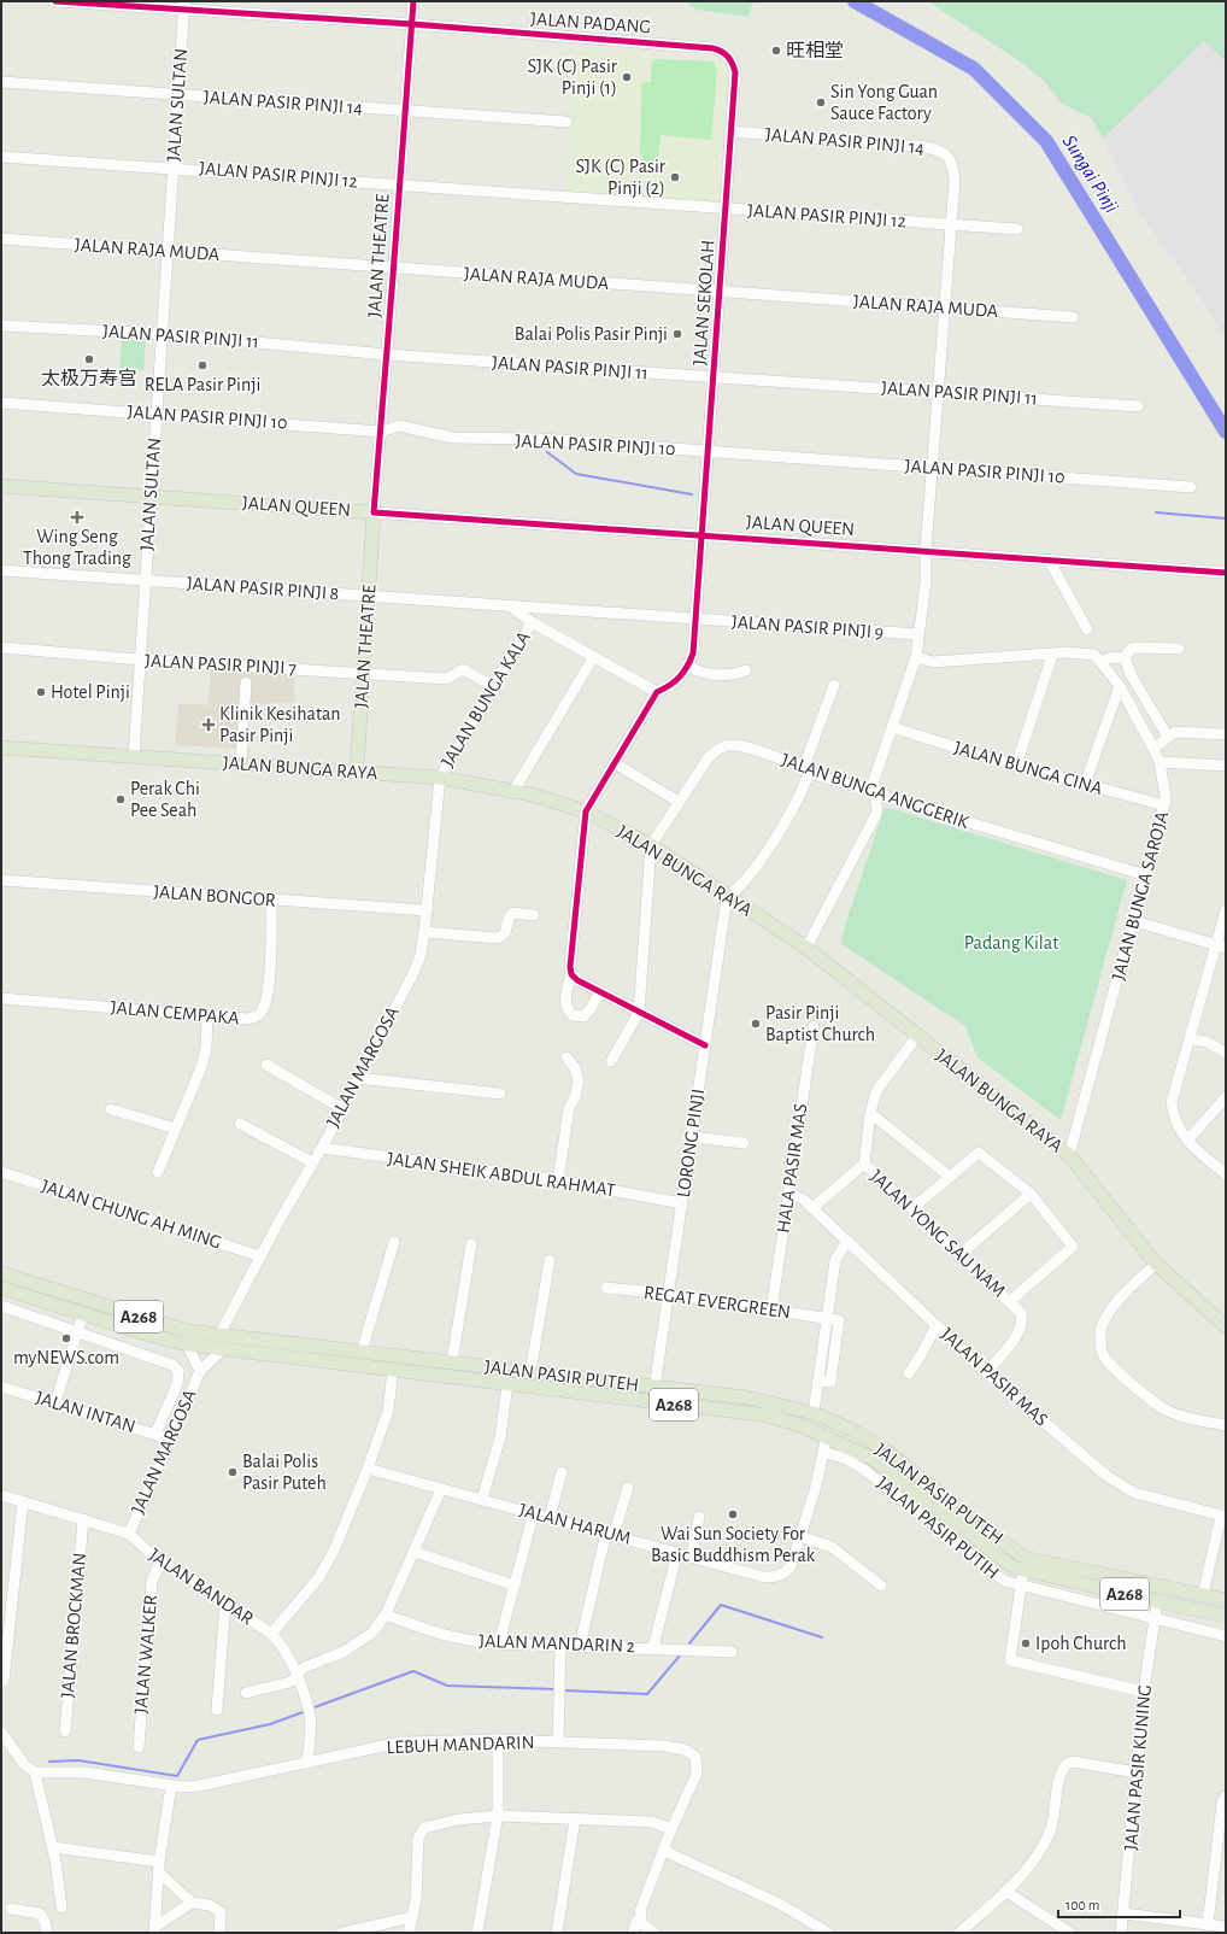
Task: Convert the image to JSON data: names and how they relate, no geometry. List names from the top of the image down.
{
  "streets": {
    "main road": [
      "JALAN THEATRE",
      "JALAN QUEEN",
      "JALAN BUNGA RAYA",
      "A268",
      "JALAN PASIR PUTEH"
    ],
    "street": [
      "JALAN PADANG",
      "JALAN PASIR PINJI 14",
      "JALAN SULTAN",
      "JALAN PASIR PINJI 12",
      "JALAN RAJA MUDA",
      "JALAN SEKOLAH",
      "JALAN PASIR PINJI 11",
      "JALAN PASIR PINJI 10",
      "JALAN PASIR PINJI 8",
      "JALAN PASIR PINJI 9",
      "JALAN PASIR PINJI 7",
      "JALAN BUNGA KALA",
      "JALAN BUNGA CINA",
      "JALAN BUNGA ANGGERIK",
      "JALAN BONGOR",
      "JALAN BUNGA SAROJA",
      "JALAN CEMPAKA",
      "JALAN MARGOSA",
      "LORONG PINJI",
      "HALA PASIR MAS",
      "JALAN SHEIK ABDUL RAHMAT",
      "JALAN CHUNG AH MING",
      "JALAN YONG SAU NAM",
      "REGAT EVERGREEN",
      "JALAN PASIR MAS",
      "JALAN INTAN",
      "JALAN HARUM",
      "JALAN PASIR PUTIH",
      "JALAN BANDAR",
      "JALAN BROCKMAN",
      "JALAN MANDARIN 2",
      "JALAN WALKER",
      "LEBUH MANDARIN",
      "JALAN PASIR KUNING"
    ]
  },
  "crossings": [
    ["JALAN PADANG", "JALAN SULTAN"],
    ["JALAN PADANG", "JALAN THEATRE"],
    ["JALAN PADANG", "JALAN SEKOLAH"],
    ["JALAN PASIR PINJI 14", "JALAN SULTAN"],
    ["JALAN PASIR PINJI 14", "JALAN PASIR PINJI 12"],
    ["JALAN PASIR PINJI 14", "JALAN THEATRE"],
    ["JALAN PASIR PINJI 14", "JALAN SEKOLAH"],
    ["JALAN SULTAN", "JALAN PASIR PINJI 12"],
    ["JALAN SULTAN", "JALAN RAJA MUDA"],
    ["JALAN SULTAN", "JALAN PASIR PINJI 11"],
    ["JALAN SULTAN", "JALAN PASIR PINJI 10"],
    ["JALAN SULTAN", "JALAN QUEEN"],
    ["JALAN SULTAN", "JALAN PASIR PINJI 8"],
    ["JALAN SULTAN", "JALAN PASIR PINJI 7"],
    ["JALAN SULTAN", "JALAN BUNGA RAYA"],
    ["JALAN PASIR PINJI 12", "JALAN THEATRE"],
    ["JALAN PASIR PINJI 12", "JALAN SEKOLAH"],
    ["JALAN RAJA MUDA", "JALAN THEATRE"],
    ["JALAN RAJA MUDA", "JALAN SEKOLAH"],
    ["JALAN THEATRE", "JALAN PASIR PINJI 11"],
    ["JALAN THEATRE", "JALAN PASIR PINJI 10"],
    ["JALAN THEATRE", "JALAN QUEEN"],
    ["JALAN THEATRE", "JALAN PASIR PINJI 8"],
    ["JALAN THEATRE", "JALAN PASIR PINJI 7"],
    ["JALAN THEATRE", "JALAN BUNGA RAYA"],
    ["JALAN SEKOLAH", "JALAN PASIR PINJI 11"],
    ["JALAN SEKOLAH", "JALAN PASIR PINJI 10"],
    ["JALAN SEKOLAH", "JALAN QUEEN"],
    ["JALAN SEKOLAH", "JALAN PASIR PINJI 8"],
    ["JALAN SEKOLAH", "JALAN PASIR PINJI 9"],
    ["JALAN PASIR PINJI 8", "JALAN PASIR PINJI 9"],
    ["JALAN PASIR PINJI 7", "JALAN BUNGA KALA"],
    ["JALAN BUNGA KALA", "JALAN BUNGA RAYA"],
    ["JALAN BUNGA KALA", "JALAN MARGOSA"],
    ["JALAN BUNGA RAYA", "JALAN BUNGA ANGGERIK"],
    ["JALAN BUNGA RAYA", "JALAN BUNGA SAROJA"],
    ["JALAN BUNGA RAYA", "JALAN MARGOSA"],
    ["JALAN BUNGA RAYA", "LORONG PINJI"],
    ["JALAN BUNGA RAYA", "JALAN YONG SAU NAM"],
    ["JALAN BUNGA CINA", "JALAN BUNGA SAROJA"],
    ["JALAN BUNGA ANGGERIK", "JALAN BUNGA SAROJA"],
    ["JALAN BONGOR", "JALAN CEMPAKA"],
    ["JALAN BONGOR", "JALAN MARGOSA"],
    ["JALAN MARGOSA", "JALAN SHEIK ABDUL RAHMAT"],
    ["JALAN MARGOSA", "JALAN CHUNG AH MING"],
    ["JALAN MARGOSA", "JALAN PASIR PUTEH"],
    ["JALAN MARGOSA", "JALAN INTAN"],
    ["JALAN MARGOSA", "JALAN BANDAR"],
    ["LORONG PINJI", "JALAN SHEIK ABDUL RAHMAT"],
    ["LORONG PINJI", "REGAT EVERGREEN"],
    ["LORONG PINJI", "JALAN PASIR PUTEH"],
    ["HALA PASIR MAS", "REGAT EVERGREEN"],
    ["HALA PASIR MAS", "JALAN PASIR MAS"],
    ["JALAN YONG SAU NAM", "JALAN PASIR MAS"],
    ["JALAN PASIR PUTEH", "JALAN PASIR KUNING"],
    ["JALAN PASIR PUTIH", "JALAN PASIR KUNING"],
    ["JALAN BANDAR", "JALAN BROCKMAN"],
    ["JALAN BANDAR", "JALAN WALKER"],
    ["JALAN BANDAR", "LEBUH MANDARIN"]
  ],
  "water": ["Sungai Pinji"],
  "parks": ["Padang Kilat"],
  "places": {
    "other": [
      "旺相堂",
      "SJK (C) Pasir Pinji (1)",
      "Sin Yong Guan Sauce Factory",
      "SJK (C) Pasir Pinji (2)",
      "Balai Polis Pasir Pinji",
      "太极万寿宫",
      "RELA Pasir Pinji",
      "Hotel Pinji",
      "Perak Chi Pee Seah",
      "Pasir Pinji Baptist Church",
      "myNEWS.com",
      "Balai Polis Pasir Puteh",
      "Wai Sun Society For Basic Buddhism Perak",
      "Ipoh Church"
    ],
    "health": ["Wing Seng Thong Trading", "Klinik Kesihatan Pasir Pinji"]
  },
  "scale_bar": "100 m"
}
